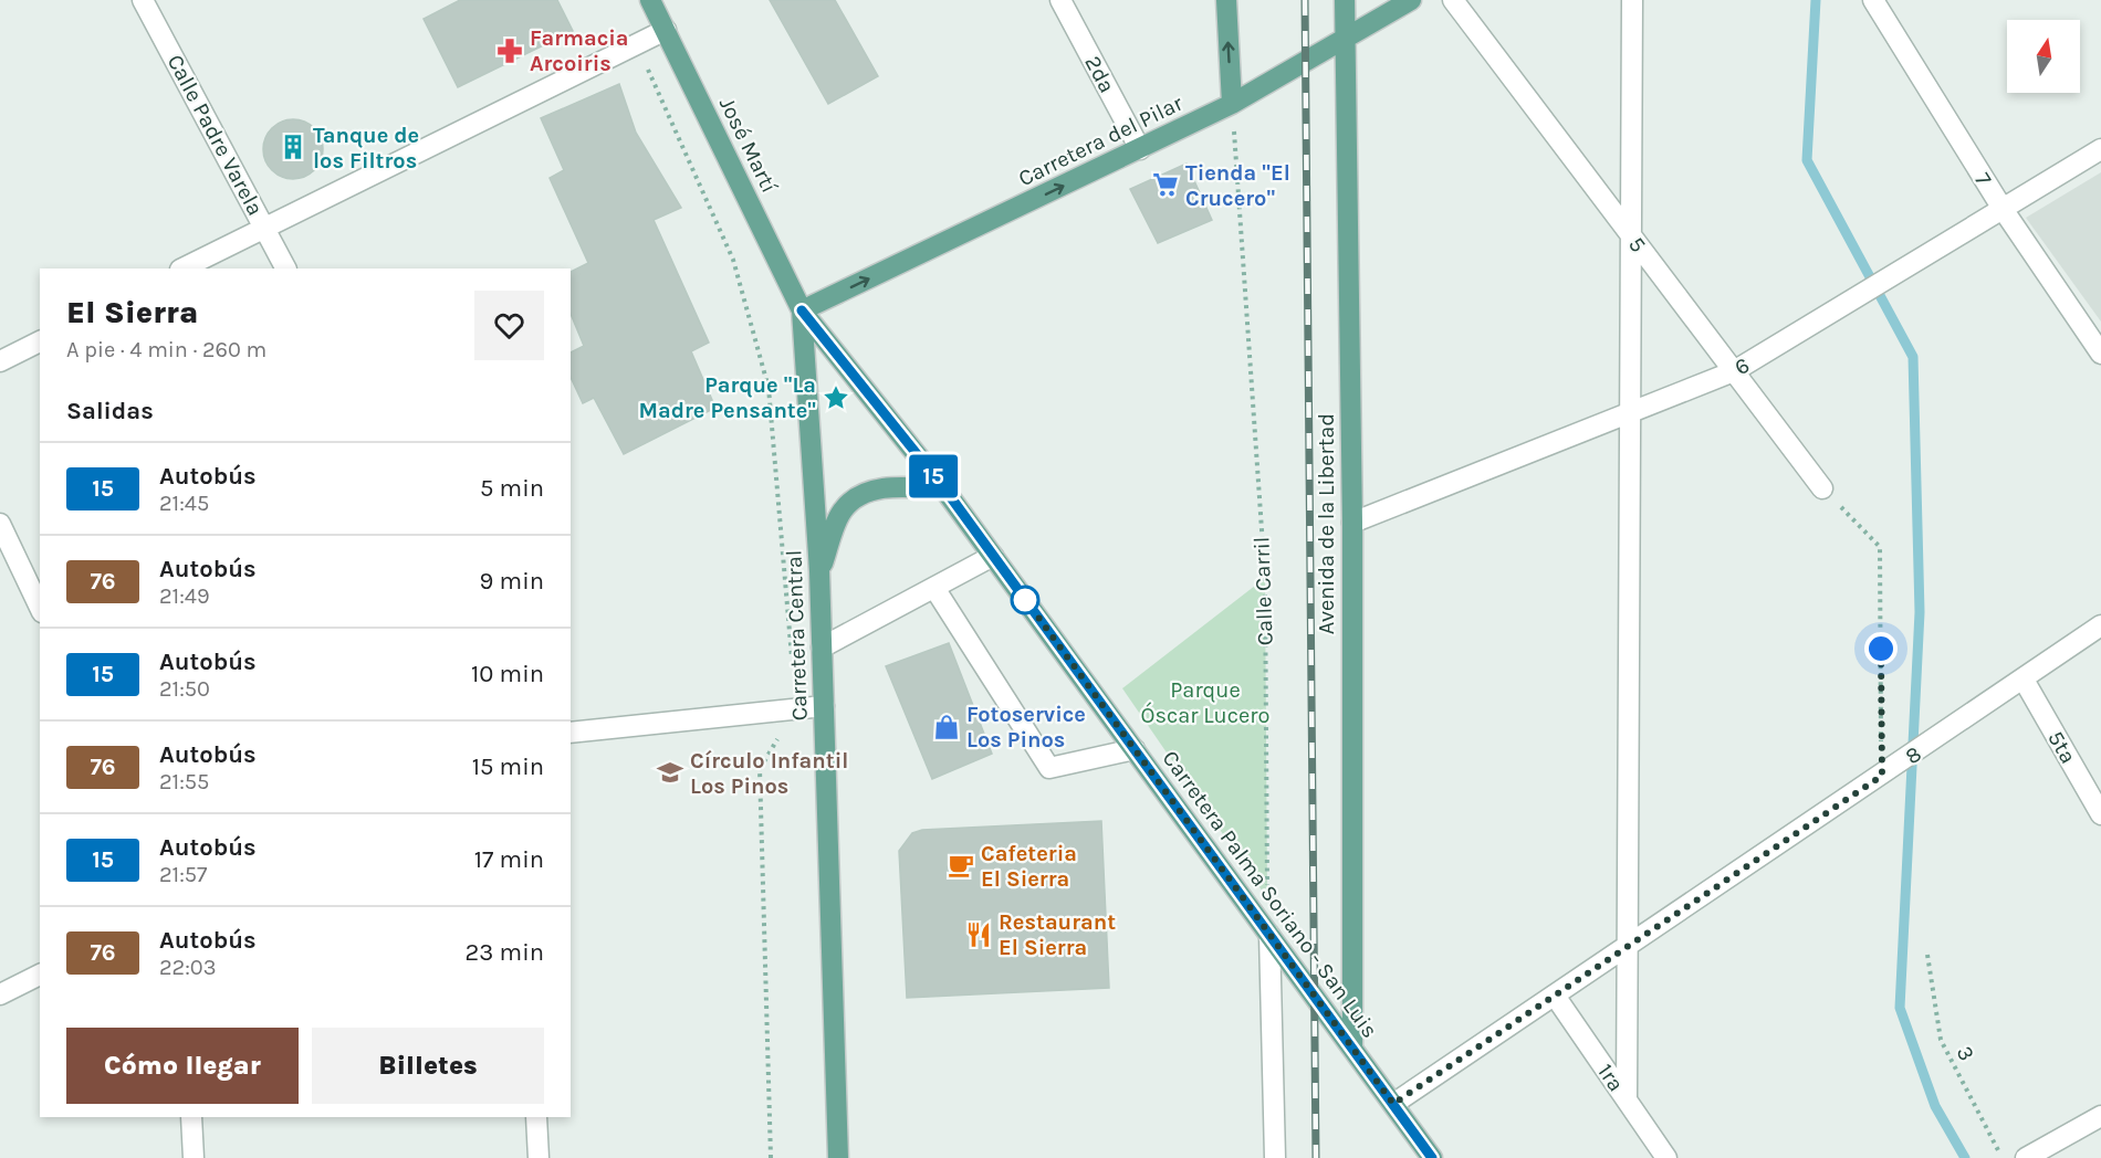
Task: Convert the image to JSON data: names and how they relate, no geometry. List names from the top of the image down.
{
  "streets": {
    "main road": [
      "Carretera del Pilar",
      "José Martí",
      "Avenida de la Libertad",
      "Carretera Central",
      "Carretera Palma Soriano - San Luis"
    ],
    "street": [
      "2da",
      "Calle Padre Varela",
      "7",
      "5",
      "6",
      "5ta",
      "8",
      "1ra"
    ],
    "path": ["Calle Carril", "3"]
  },
  "crossings": [
    ["2da", "Carretera del Pilar"],
    ["Carretera del Pilar", "José Martí"],
    ["Carretera del Pilar", "Avenida de la Libertad"],
    ["Carretera del Pilar", "Calle Carril"],
    ["Carretera del Pilar", "Carretera Central"],
    ["Carretera del Pilar", "Carretera Palma Soriano - San Luis"],
    ["José Martí", "Carretera Central"],
    ["José Martí", "Carretera Palma Soriano - San Luis"],
    ["7", "6"],
    ["5", "6"],
    ["6", "Avenida de la Libertad"],
    ["Avenida de la Libertad", "Carretera Palma Soriano - San Luis"],
    ["Calle Carril", "Carretera Palma Soriano - San Luis"],
    ["Carretera Central", "Carretera Palma Soriano - San Luis"],
    ["5ta", "8"],
    ["8", "Carretera Palma Soriano - San Luis"],
    ["8", "1ra"]
  ],
  "one_way": ["Carretera del Pilar"],
  "parks": ["Parque Óscar Lucero"],
  "places": {
    "pharmacy": ["Farmacia Arcoiris"],
    "building": ["Tanque de los Filtros"],
    "supermarket": ["Tienda \"El Crucero\""],
    "place": ["Parque \"La Madre Pensante\""],
    "shop": ["Fotoservice Los Pinos"],
    "school or university": ["Círculo Infantil Los Pinos"],
    "cafe": ["Cafeteria El Sierra"],
    "restaurant": ["Restaurant El Sierra"]
  },
  "lines": ["bus line 15"],
  "north": "top",
  "page": {
    "on_map": "15",
    "heading": [
      ["El Sierra", "A pie · 4 min · 260 m"],
      "Salidas"
    ],
    "list": [
      {
        "mark": "15",
        "name": "Autobús",
        "note": "21:45",
        "value": "5 min"
      },
      {
        "mark": "76",
        "name": "Autobús",
        "note": "21:49",
        "value": "9 min"
      },
      {
        "mark": "15",
        "name": "Autobús",
        "note": "21:50",
        "value": "10 min"
      },
      {
        "mark": "76",
        "name": "Autobús",
        "note": "21:55",
        "value": "15 min"
      },
      {
        "mark": "15",
        "name": "Autobús",
        "note": "21:57",
        "value": "17 min"
      },
      {
        "mark": "76",
        "name": "Autobús",
        "note": "22:03",
        "value": "23 min"
      }
    ],
    "buttons": ["Cómo llegar", "Billetes"]
  }
}
